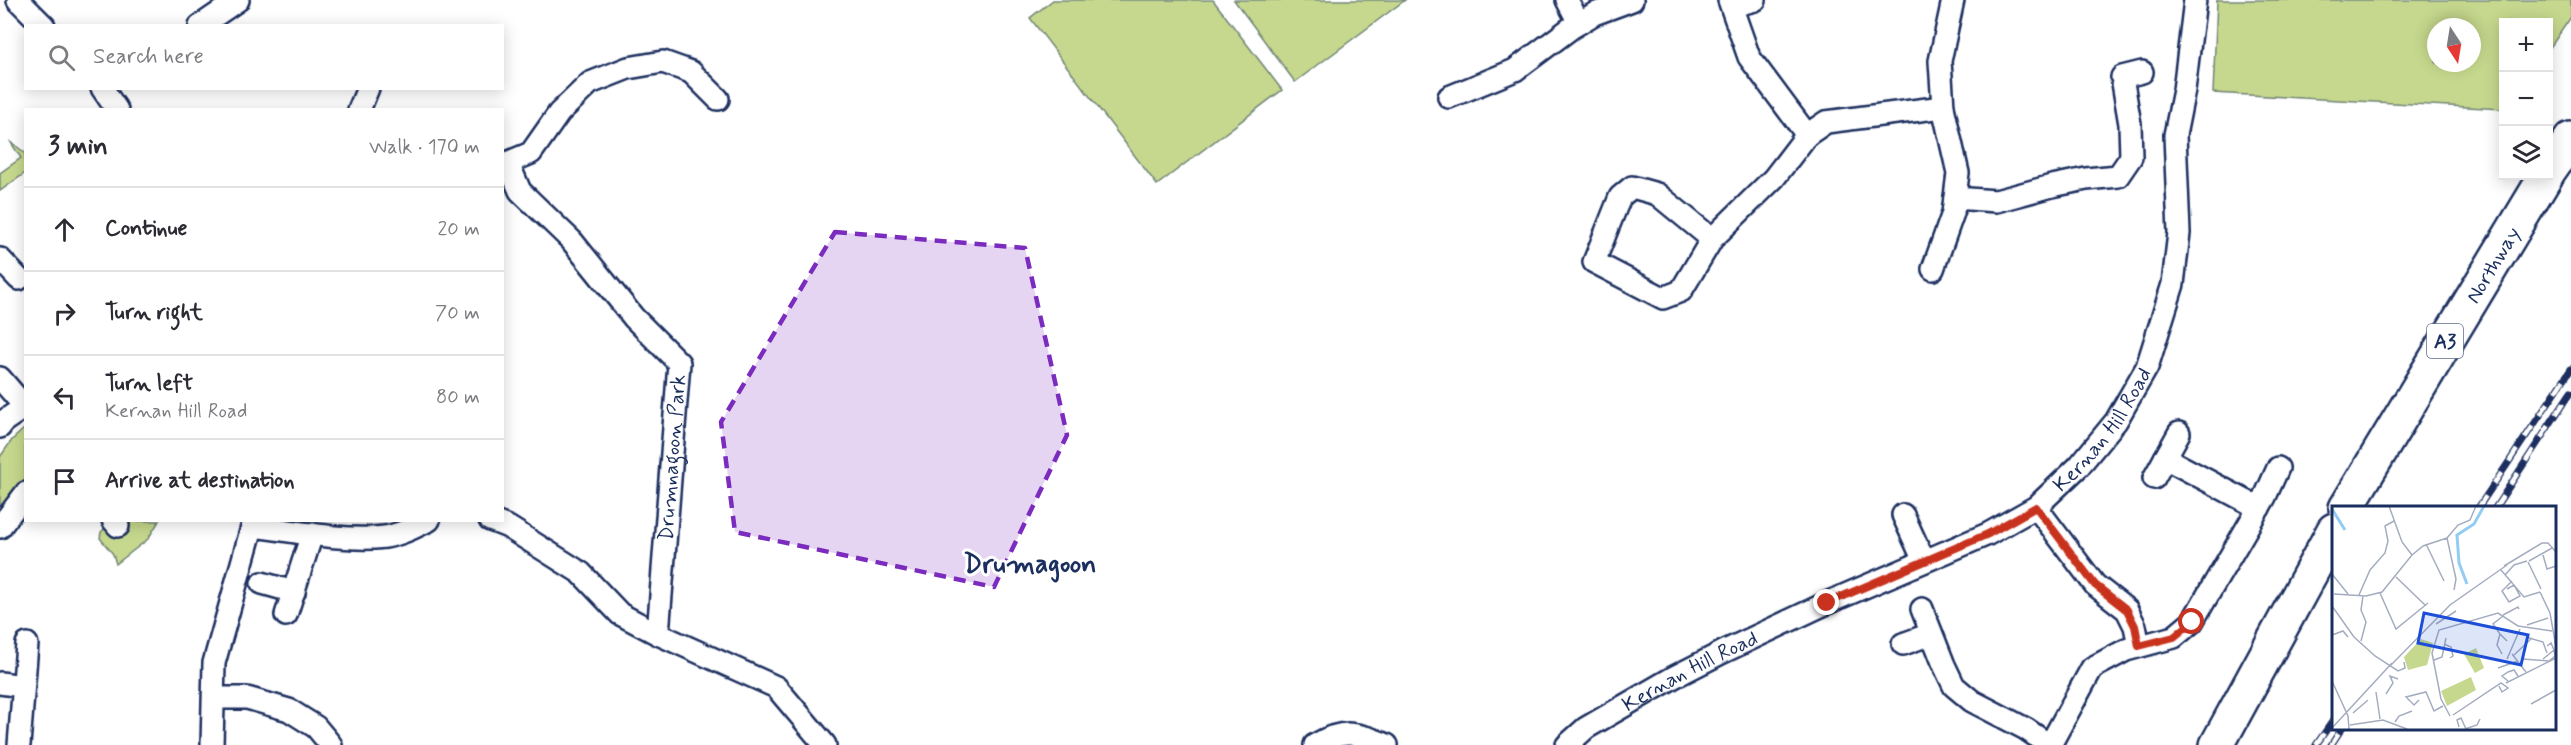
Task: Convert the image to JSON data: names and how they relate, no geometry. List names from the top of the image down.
{
  "streets": {
    "highway": ["Northway", "A3"],
    "street": ["Kernan Hill Road", "Drumnagoon Park"]
  },
  "districts": ["Drumagoon"],
  "north": "bottom",
  "page": {
    "map_buttons": ["+", "−"],
    "search": "Search here",
    "heading": ["3 min", "Walk · 170 m"],
    "list": [
      ["Continue", "20 m"],
      ["Turn right", "70 m"],
      ["Turn left", "Kernan Hill Road", "80 m"],
      "Arrive at destination"
    ]
  }
}
